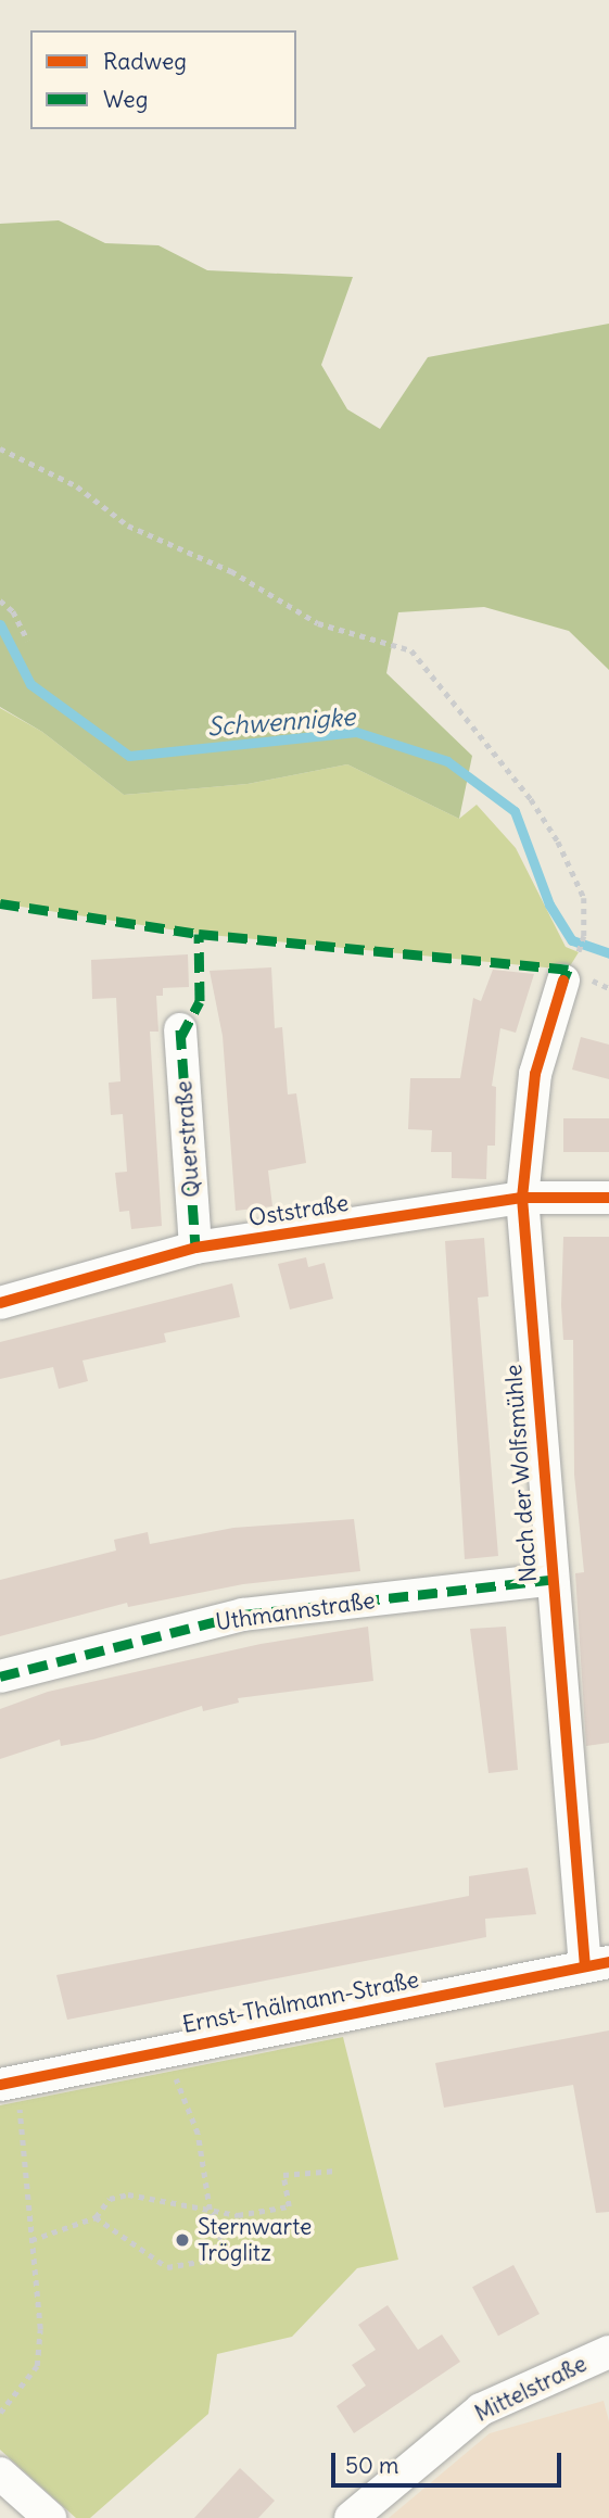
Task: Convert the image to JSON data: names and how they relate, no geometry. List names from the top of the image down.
{
  "streets": {
    "street": [
      "Querstraße",
      "Oststraße",
      "Nach der Wolfsmühle",
      "Uthmannstraße",
      "Ernst-Thälmann-Straße",
      "Mittelstraße"
    ]
  },
  "crossings": [
    ["Querstraße", "Oststraße"],
    ["Oststraße", "Nach der Wolfsmühle"],
    ["Nach der Wolfsmühle", "Uthmannstraße"],
    ["Nach der Wolfsmühle", "Ernst-Thälmann-Straße"]
  ],
  "water": ["Schwennigke"],
  "places": ["Sternwarte Tröglitz"],
  "legend": ["Radweg", "Weg"],
  "scale_bar": "50 m"
}
